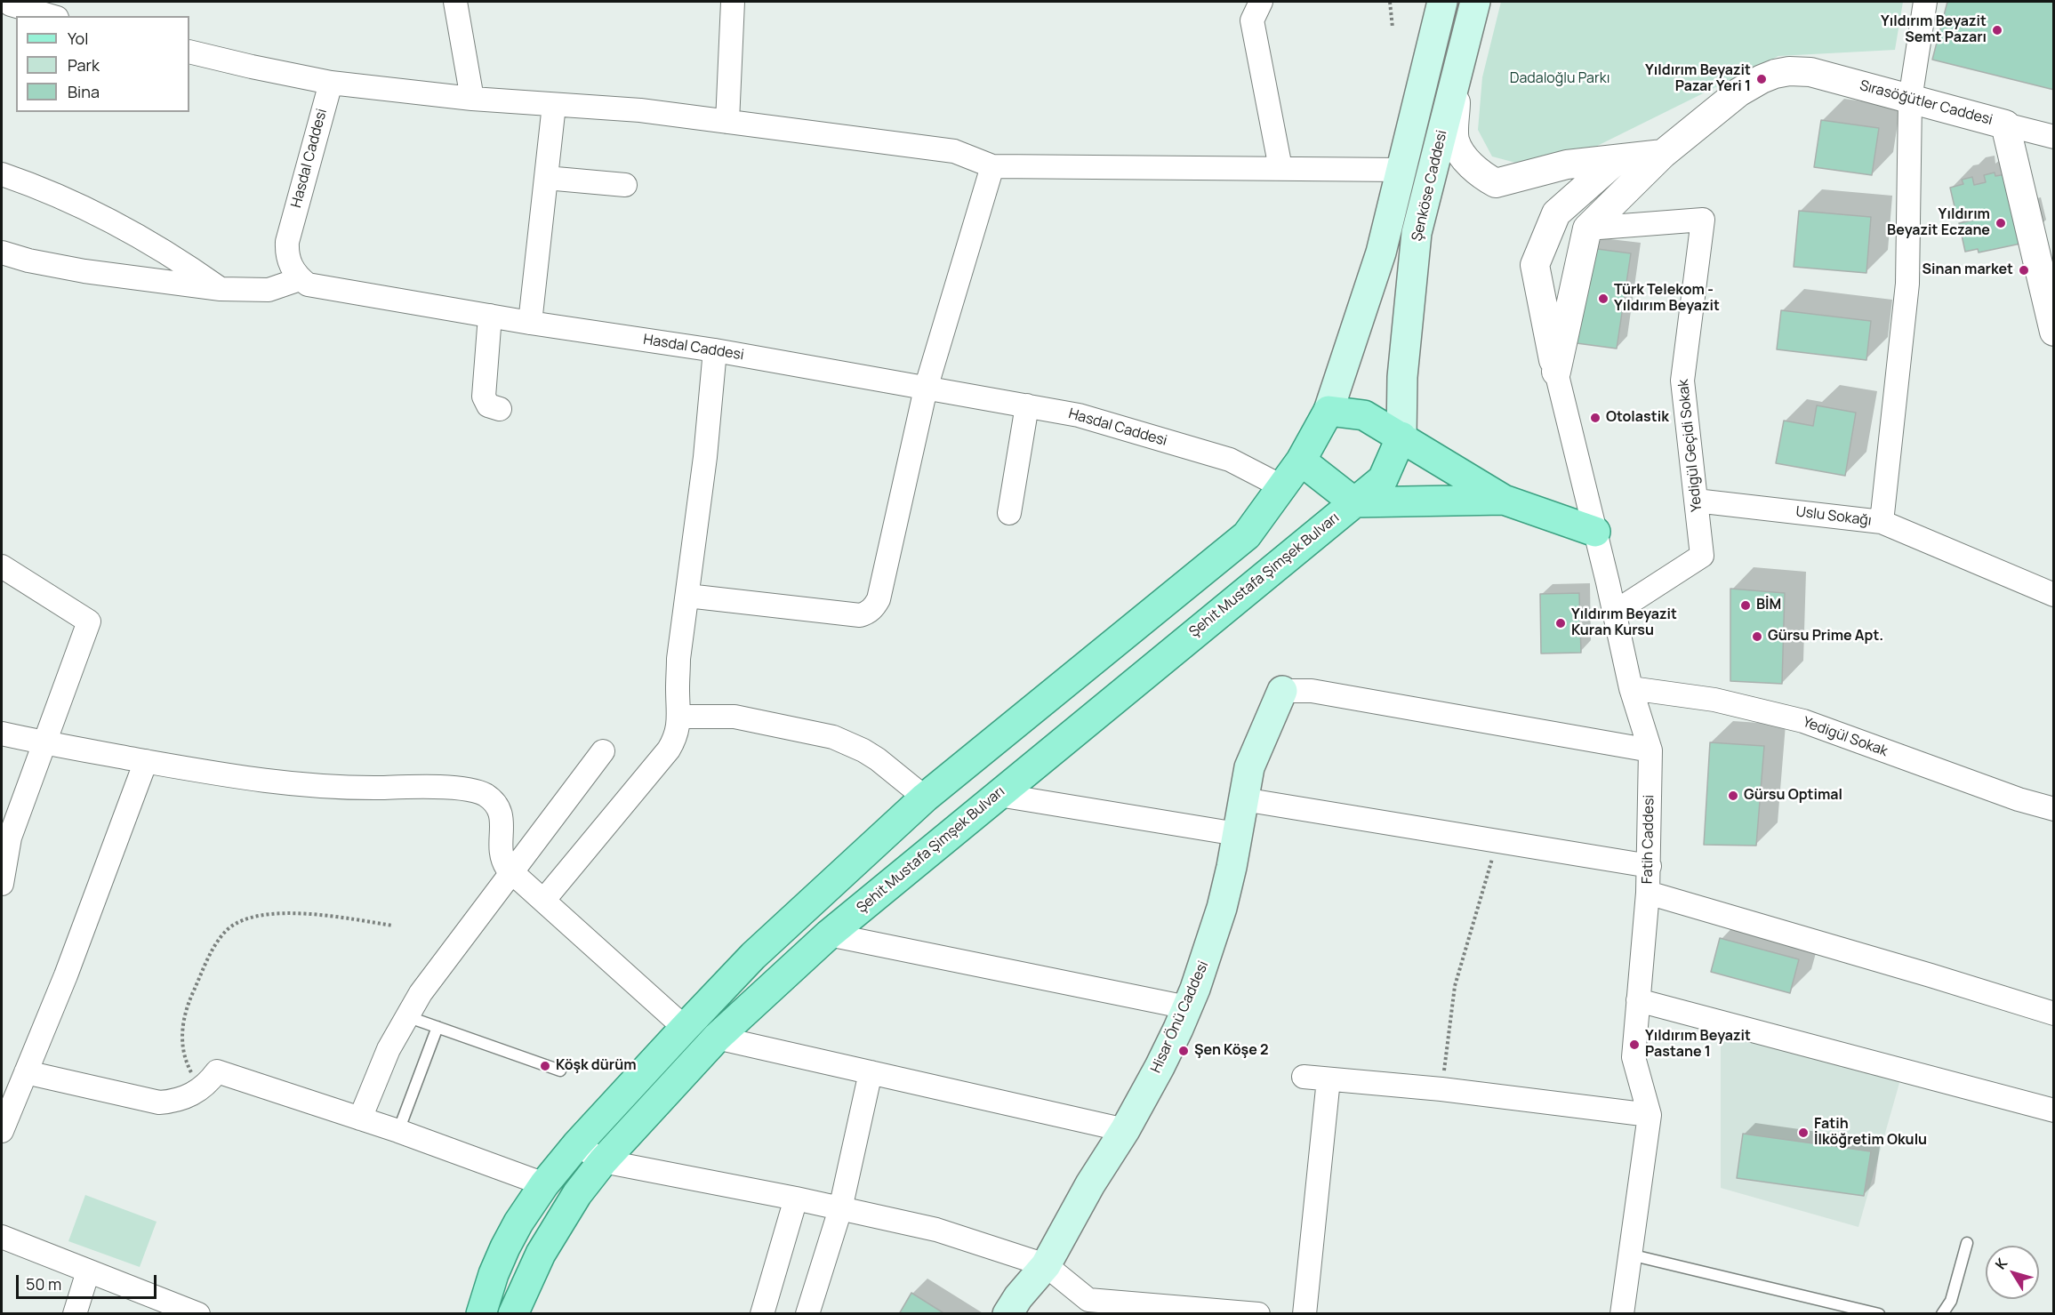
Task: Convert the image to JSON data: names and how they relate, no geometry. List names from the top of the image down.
{
  "streets": {
    "main road": ["Şenköse Caddesi", "Şehit Mustafa Şimşek Bulvarı", "Hisar Önü Caddesi"],
    "street": [
      "Sırasöğütler Caddesi",
      "Hasdal Caddesi",
      "Yedigül Geçidi Sokak",
      "Uslu Sokağı",
      "Yedigül Sokak",
      "Fatih Caddesi"
    ]
  },
  "crossings": [
    ["Sırasöğütler Caddesi", "Yedigül Geçidi Sokak"],
    ["Şenköse Caddesi", "Şehit Mustafa Şimşek Bulvarı"],
    ["Yedigül Geçidi Sokak", "Uslu Sokağı"],
    ["Yedigül Geçidi Sokak", "Fatih Caddesi"],
    ["Yedigül Sokak", "Fatih Caddesi"]
  ],
  "parks": ["Dadaloğlu Parkı"],
  "places": [
    "Yıldırım Beyazit Semt Pazarı",
    "Yıldırım Beyazit Pazar Yeri 1",
    "Yıldırım Beyazit Eczane",
    "Sinan market",
    "Türk Telekom - Yıldırım Beyazit",
    "Otolastik",
    "BİM",
    "Yıldırım Beyazit Kuran Kursu",
    "Gürsu Prime Apt.",
    "Gürsu Optimal",
    "Yıldırım Beyazit Pastane 1",
    "Şen Köşe 2",
    "Köşk dürüm",
    "Fatih İlköğretim Okulu"
  ],
  "legend": ["Yol", "Park", "Bina"],
  "scale_bar": "50 m",
  "north": "top left"
}
